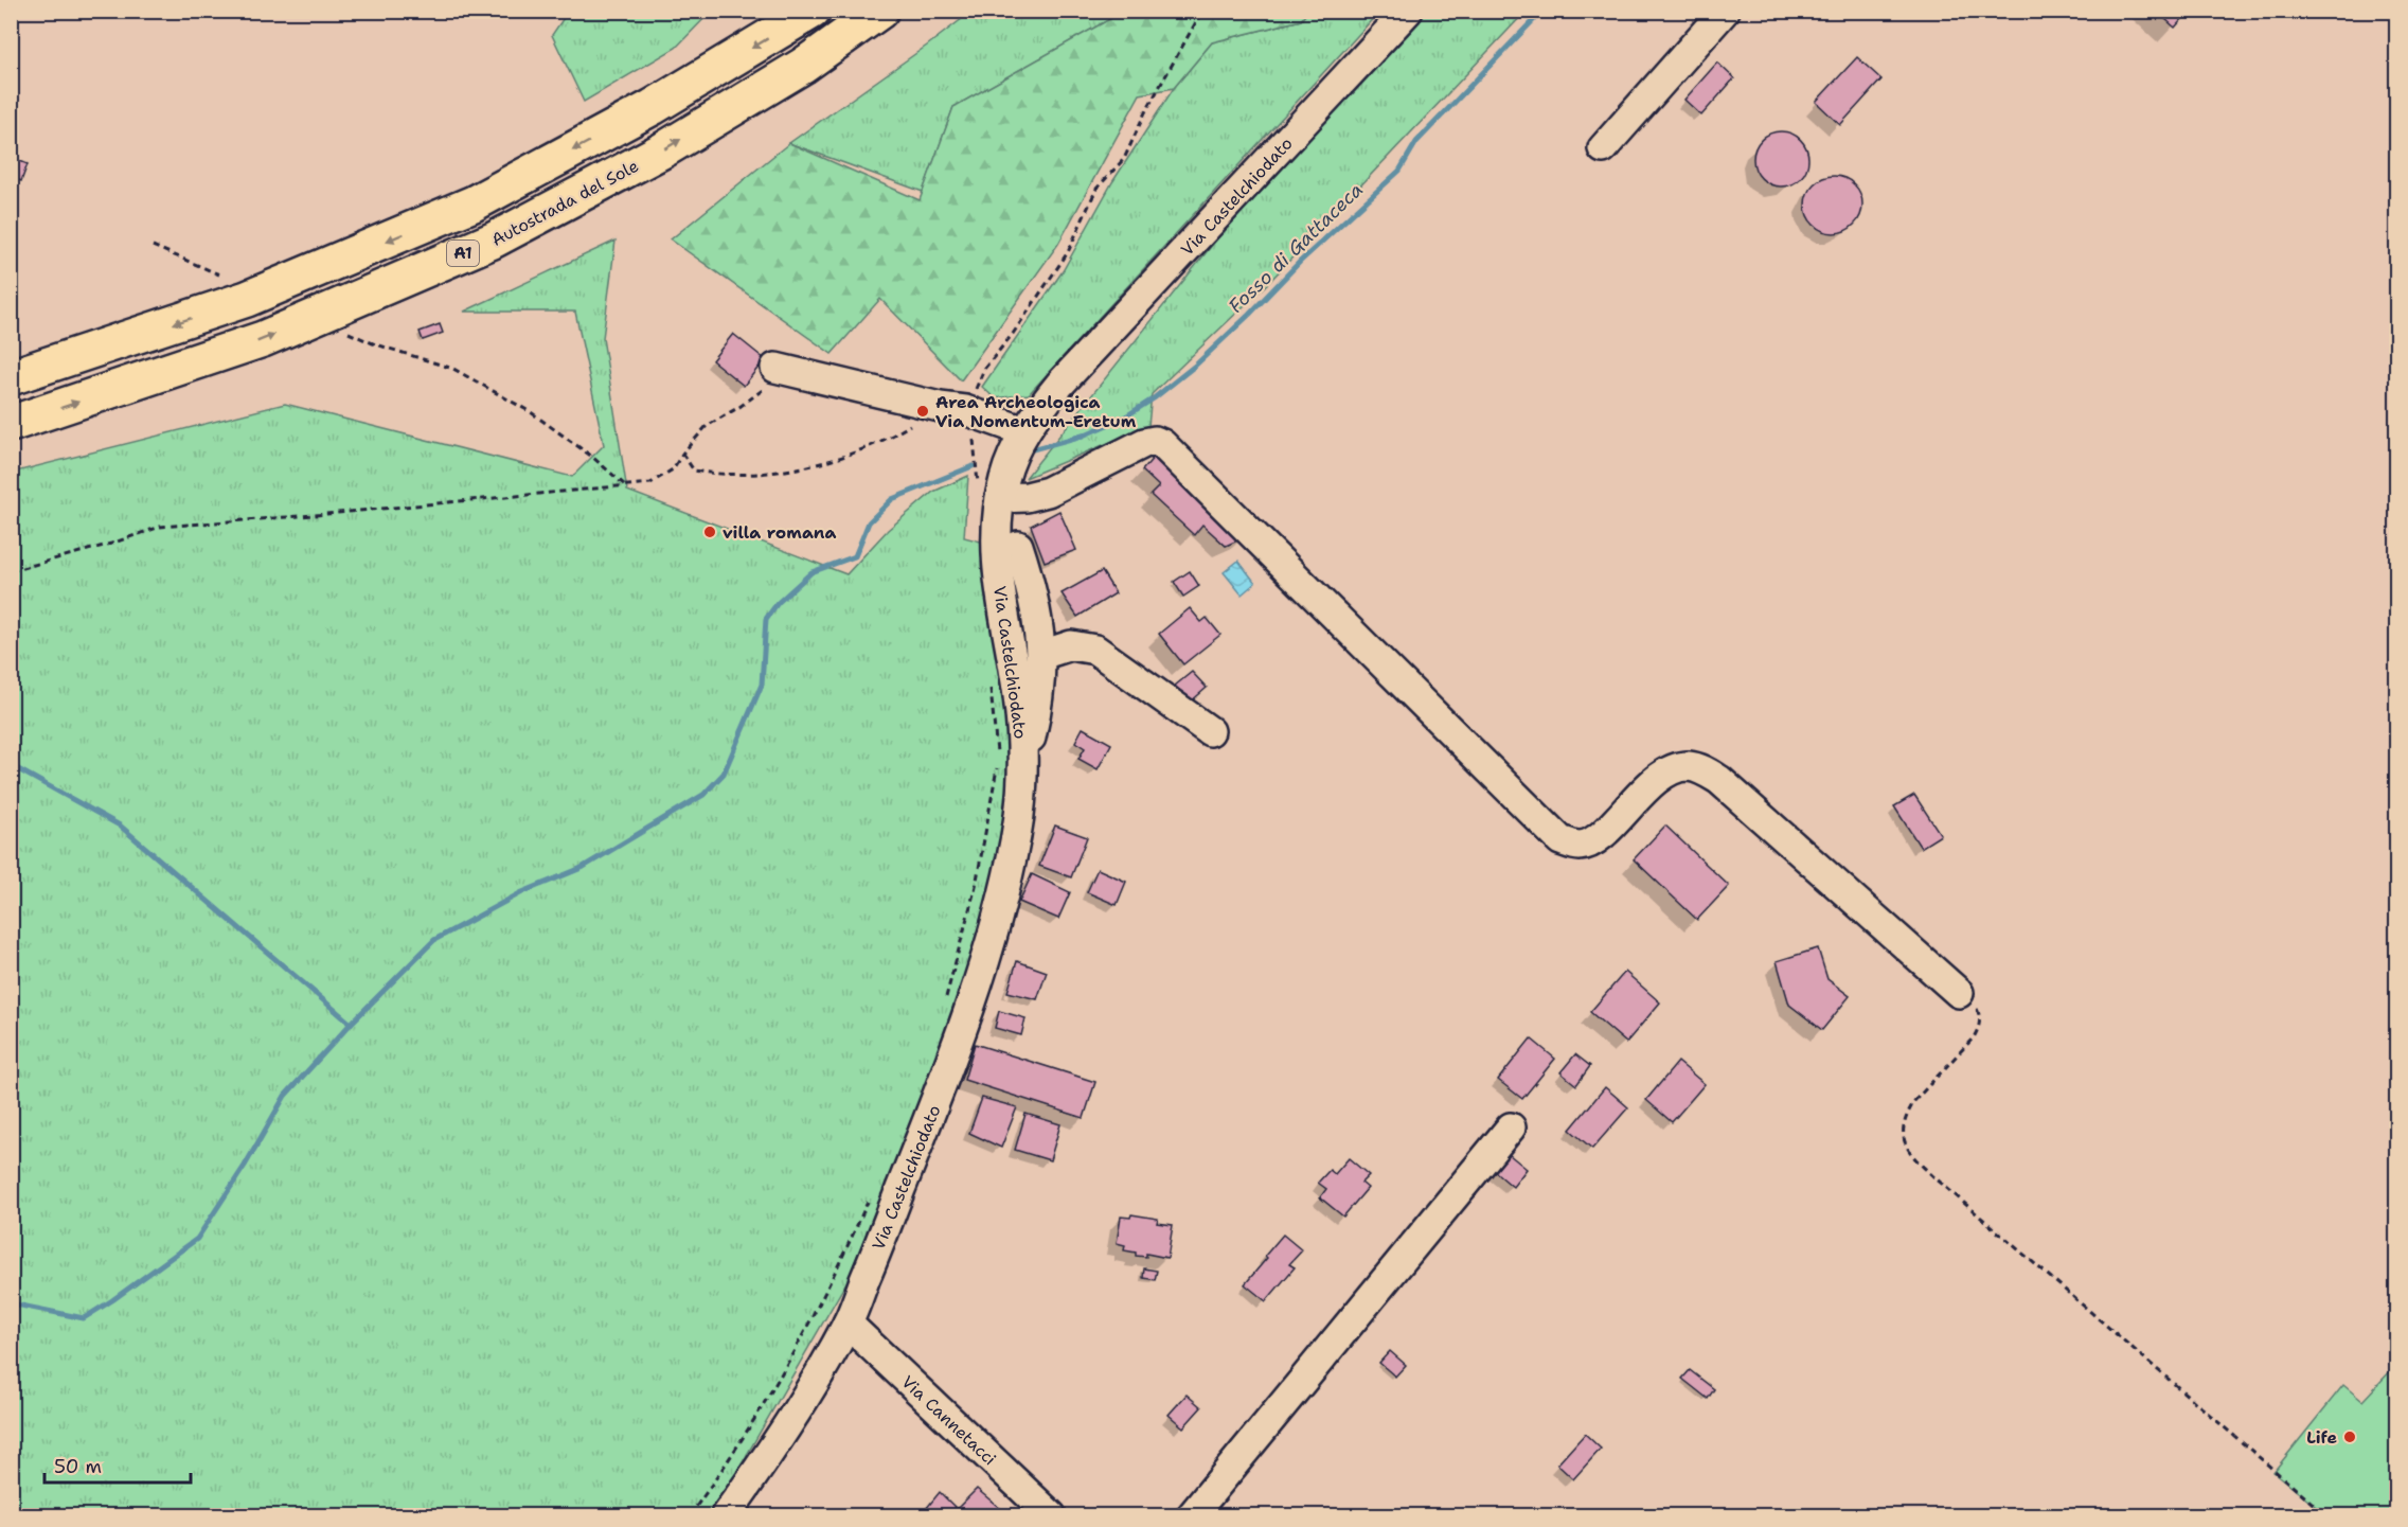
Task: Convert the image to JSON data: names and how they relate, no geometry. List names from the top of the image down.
{
  "streets": {
    "highway": ["Autostrada del Sole", "A1"],
    "street": ["Via Castelchiodato", "Via Cannetacci"]
  },
  "crossings": [
    ["Via Castelchiodato", "Via Cannetacci"]
  ],
  "water": ["Fosso di Gattaceca"],
  "places": ["Area Archeologica Via Nomentum-Eretum", "villa romana", "Life"],
  "scale_bar": "50 m"
}
